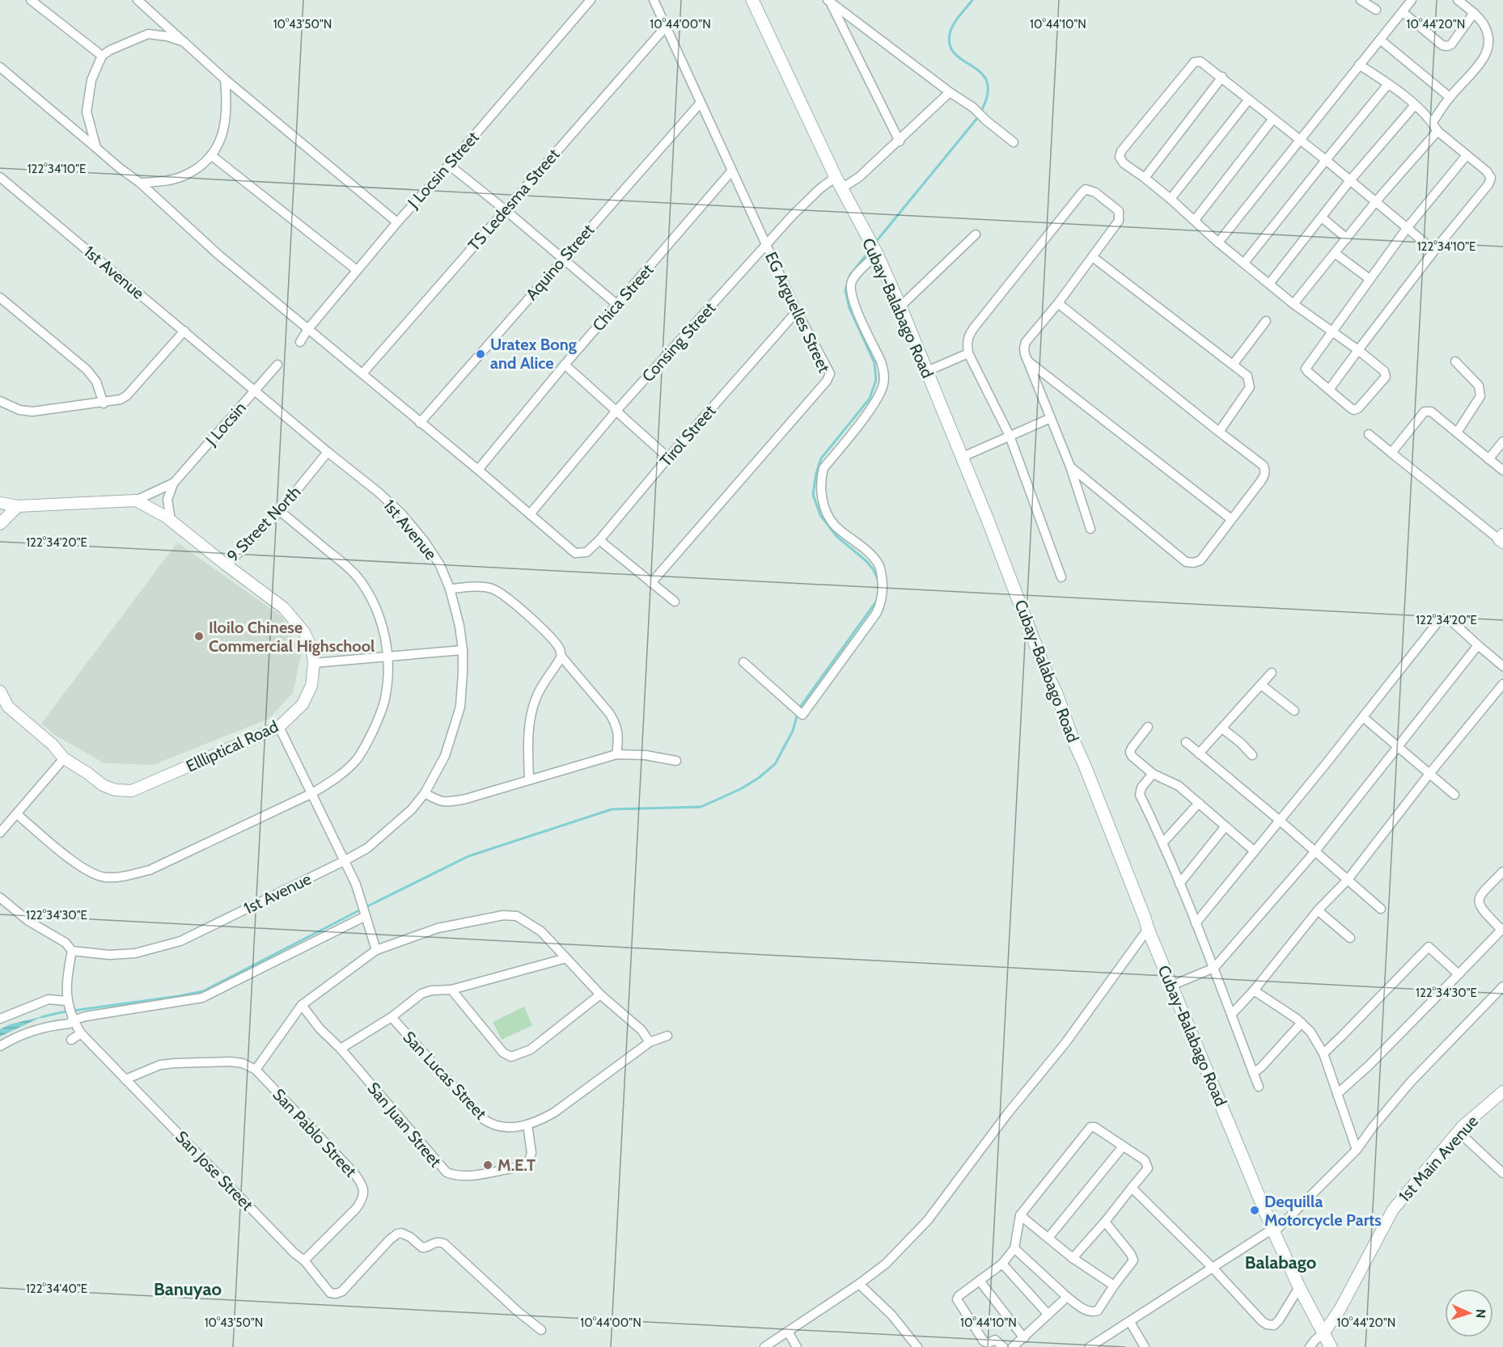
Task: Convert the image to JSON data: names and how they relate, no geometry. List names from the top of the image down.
{
  "streets": {
    "main road": ["Cubay-Balabago Road"],
    "street": [
      "J Locsin Street",
      "TS Ledesma Street",
      "Aquino Street",
      "1st Avenue",
      "Chica Street",
      "EG Arguelles Street",
      "Consing Street",
      "J Locsin",
      "Tirol Street",
      "9 Street North",
      "Ellliptical Road",
      "San Lucas Street",
      "San Juan Street",
      "San Pablo Street",
      "1st Main Avenue",
      "San Jose Street"
    ]
  },
  "crossings": [
    ["TS Ledesma Street", "EG Arguelles Street"],
    ["Aquino Street", "EG Arguelles Street"],
    ["1st Avenue", "J Locsin"],
    ["1st Avenue", "9 Street North"],
    ["Chica Street", "EG Arguelles Street"],
    ["Cubay-Balabago Road", "Consing Street"],
    ["Cubay-Balabago Road", "1st Main Avenue"],
    ["EG Arguelles Street", "Consing Street"],
    ["EG Arguelles Street", "Tirol Street"],
    ["Consing Street", "Tirol Street"],
    ["9 Street North", "Ellliptical Road"],
    ["San Lucas Street", "San Juan Street"],
    ["San Pablo Street", "San Jose Street"]
  ],
  "districts": ["Balabago", "Banuyao"],
  "places": [
    "Uratex Bong and Alice",
    "Iloilo Chinese Commercial Highschool",
    "M.E.T",
    "Dequilla Motorcycle Parts"
  ],
  "north": "right",
  "coordinates": [
    "10°43'50\"N",
    "10°44'00\"N",
    "10°44'10\"N",
    "10°44'20\"N",
    "122°34'10\"E",
    "122°34'20\"E",
    "122°34'30\"E",
    "122°34'40\"E"
  ]
}
